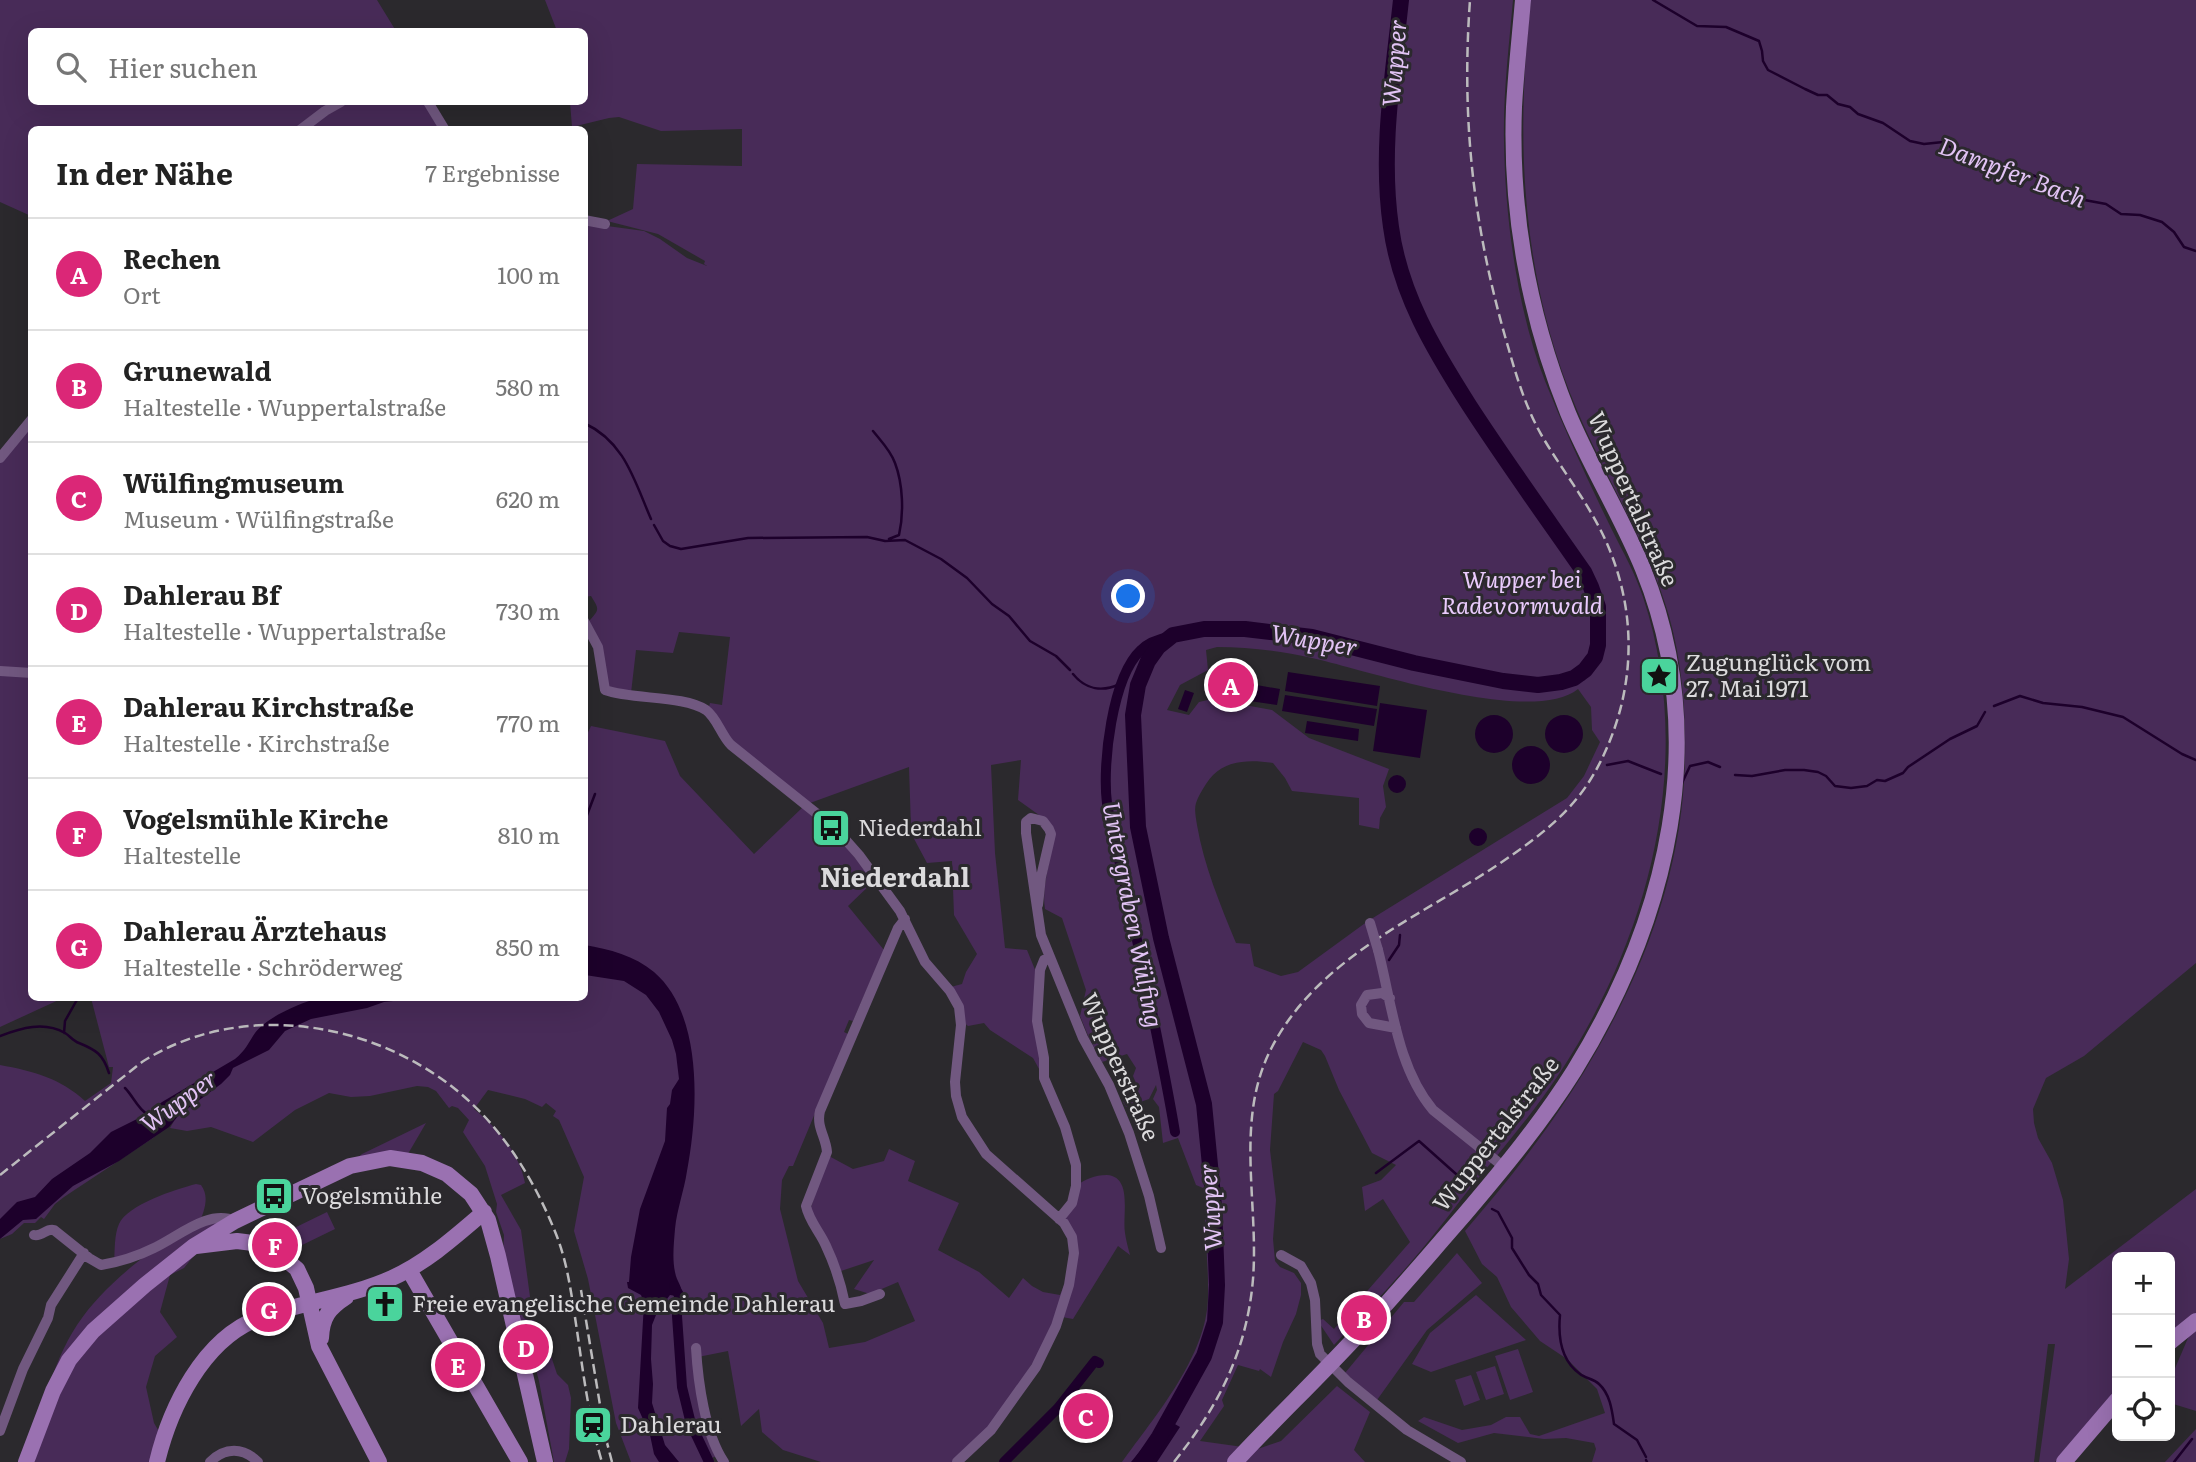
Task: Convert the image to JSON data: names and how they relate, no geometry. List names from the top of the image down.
{
  "streets": {
    "main road": ["Wuppertalstraße"],
    "street": ["Wupperstraße"]
  },
  "districts": ["Niederdahl"],
  "water": ["Wupper", "Dampfer Bach", "Untergraben Wülfing"],
  "parks": ["Wupper bei Radevormwald"],
  "places": {
    "place": ["Zugunglück vom 27. Mai 1971"],
    "bus stop": ["Niederdahl", "Vogelsmühle"],
    "church": ["Freie evangelische Gemeinde Dahlerau"],
    "station": ["Dahlerau"]
  },
  "page": {
    "search": "Hier suchen",
    "heading": ["In der Nähe", "7 Ergebnisse"],
    "list": [
      {
        "mark": "A",
        "name": "Rechen",
        "note": "Ort",
        "value": "100 m"
      },
      {
        "mark": "B",
        "name": "Grunewald",
        "note": "Haltestelle · Wuppertalstraße",
        "value": "580 m"
      },
      {
        "mark": "C",
        "name": "Wülfingmuseum",
        "note": "Museum · Wülfingstraße",
        "value": "620 m"
      },
      {
        "mark": "D",
        "name": "Dahlerau Bf",
        "note": "Haltestelle · Wuppertalstraße",
        "value": "730 m"
      },
      {
        "mark": "E",
        "name": "Dahlerau Kirchstraße",
        "note": "Haltestelle · Kirchstraße",
        "value": "770 m"
      },
      {
        "mark": "F",
        "name": "Vogelsmühle Kirche",
        "note": "Haltestelle",
        "value": "810 m"
      },
      {
        "mark": "G",
        "name": "Dahlerau Ärztehaus",
        "note": "Haltestelle · Schröderweg",
        "value": "850 m"
      }
    ],
    "pins": [
      "A",
      "F",
      "G",
      "B",
      "D",
      "E",
      "C"
    ],
    "map_buttons": ["+", "−"]
  }
}
